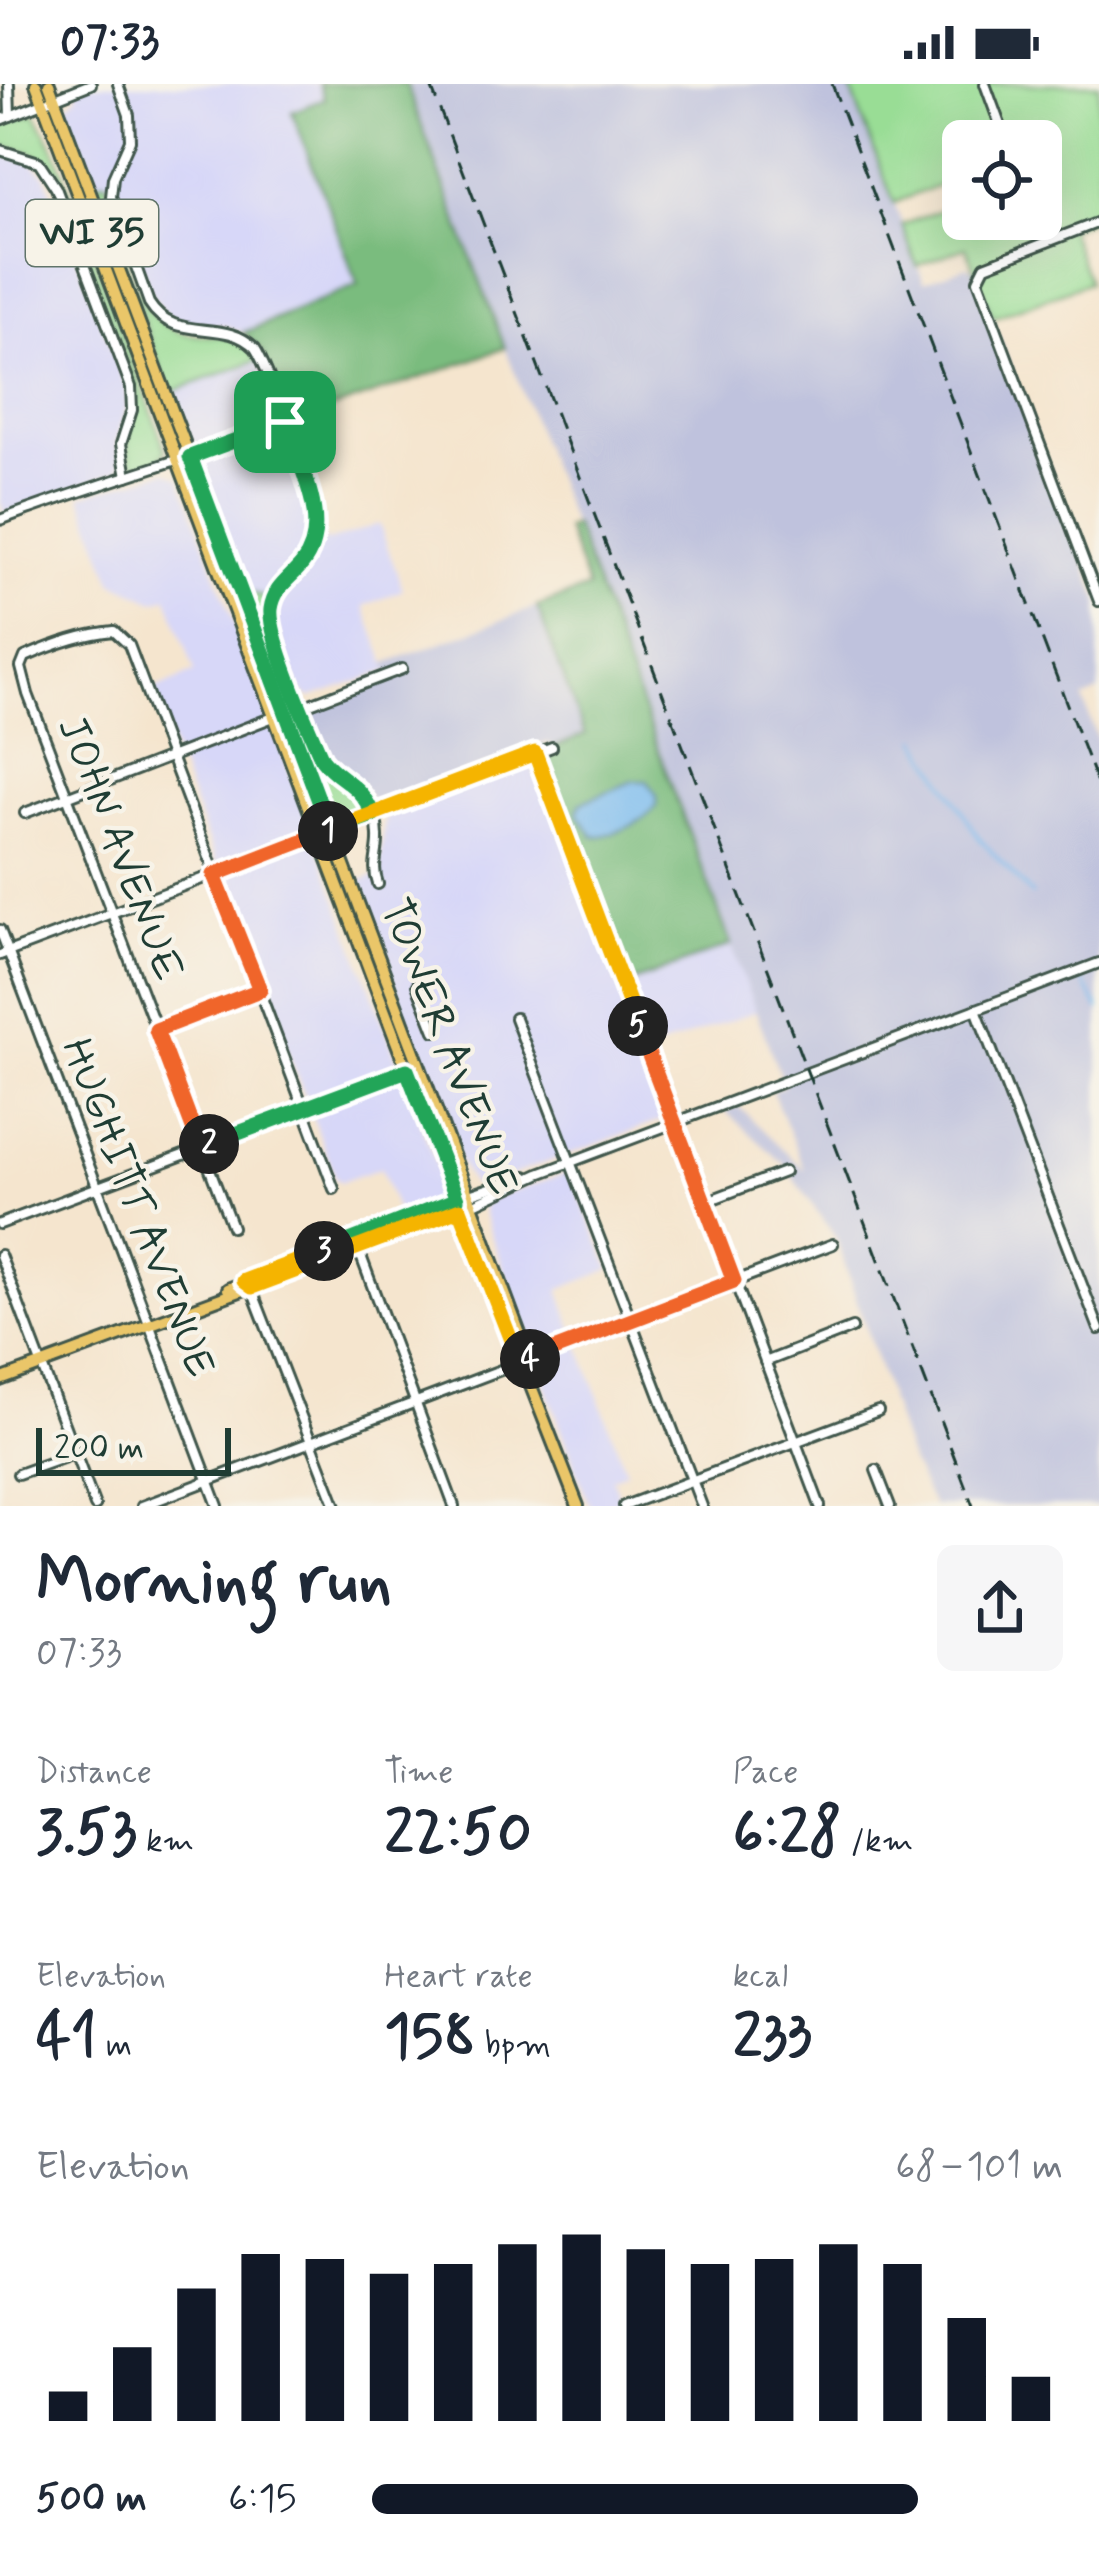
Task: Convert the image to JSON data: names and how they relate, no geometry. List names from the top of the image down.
{
  "streets": {
    "main road": ["WI 35", "TOWER AVENUE"],
    "street": ["JOHN AVENUE", "HUGHITT AVENUE"]
  },
  "scale_bar": "200 m",
  "page": {
    "status": "07:33",
    "pins": [
      "1",
      "5",
      "2",
      "3",
      "4"
    ],
    "scale": "200 m",
    "heading": ["Morning run", "07:33"],
    "stats": [
      ["Distance", "3.53 km"],
      ["Time", "22:50"],
      ["Pace", "6:28 /km"],
      ["Elevation", "41 m"],
      ["Heart rate", "158 bpm"],
      ["kcal", "233"]
    ],
    "chart": ["Elevation", "68–101 m"],
    "list": [
      {
        "name": "500 m",
        "note": "6:15"
      }
    ]
  }
}
